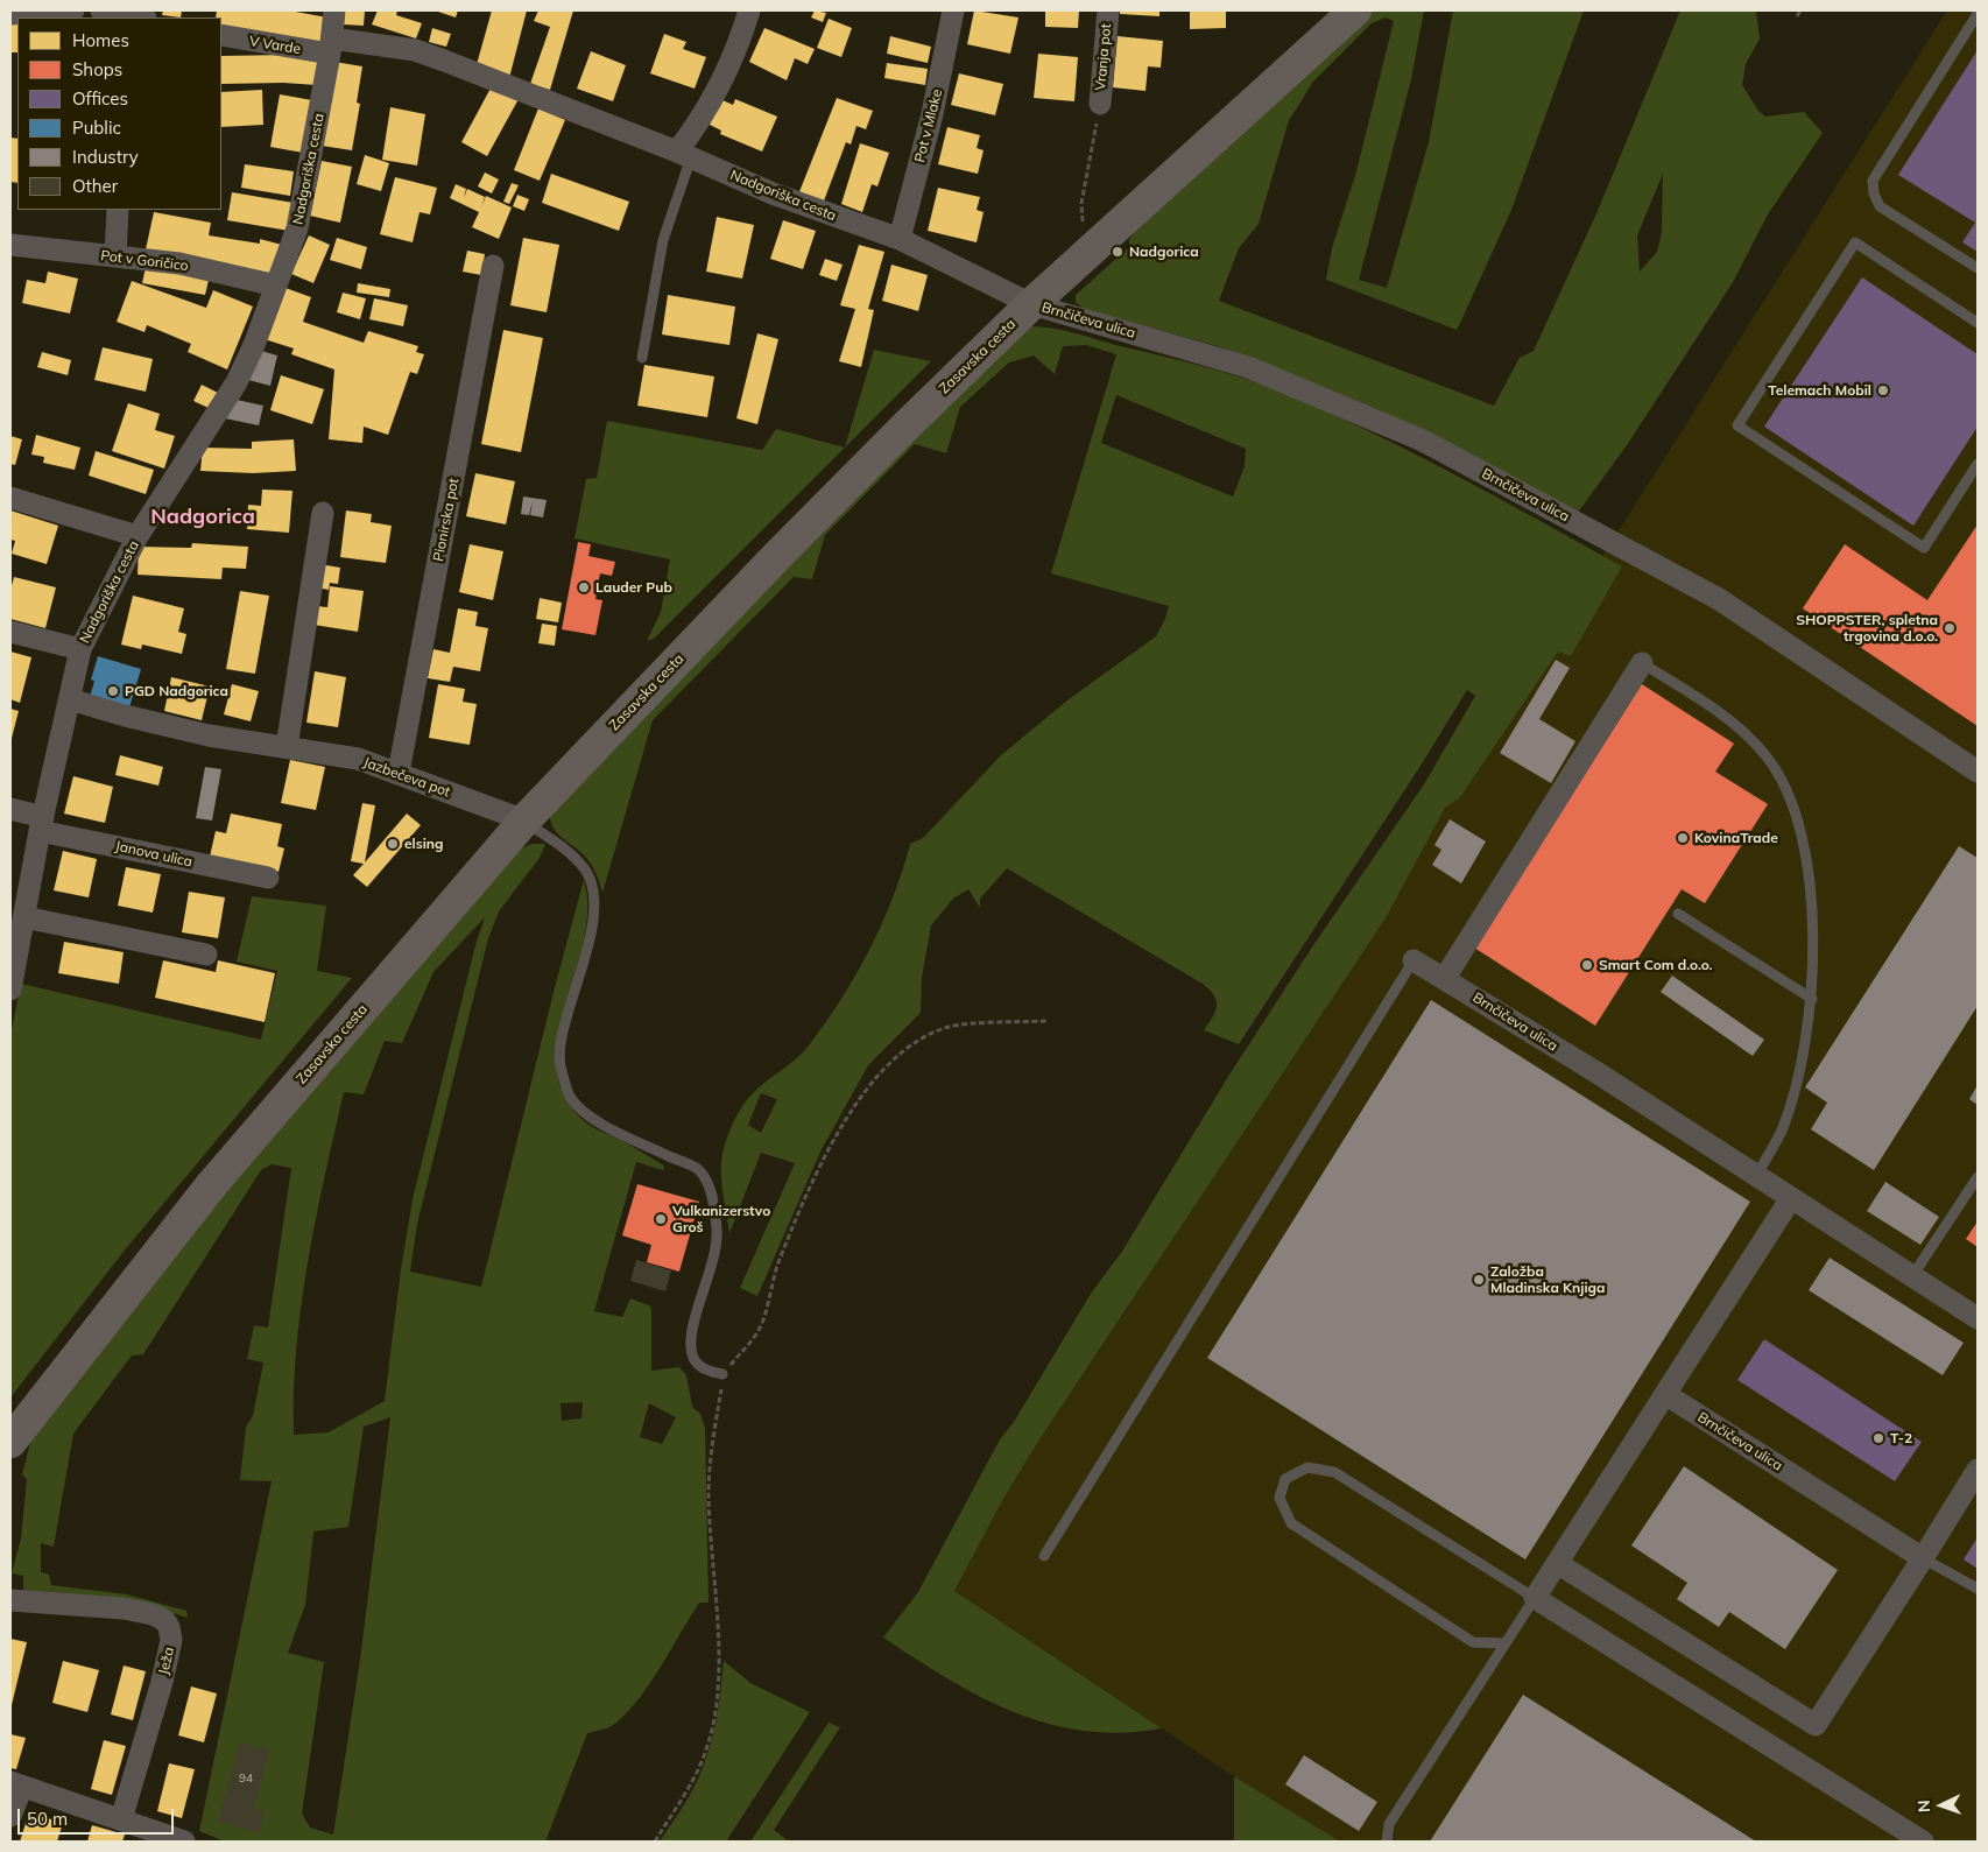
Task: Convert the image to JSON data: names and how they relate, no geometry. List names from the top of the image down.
{
  "streets": {
    "main road": ["Zasavska cesta"],
    "street": [
      "V Varde",
      "Vranja pot",
      "Pot v Mlake",
      "Nadgoriška cesta",
      "Pot v Goričico",
      "Brnčičeva ulica",
      "Pionirska pot",
      "Jazbečeva pot",
      "Janova ulica",
      "Ježa"
    ]
  },
  "crossings": [
    ["V Varde", "Nadgoriška cesta"],
    ["Pot v Mlake", "Nadgoriška cesta"],
    ["Nadgoriška cesta", "Pot v Goričico"],
    ["Nadgoriška cesta", "Brnčičeva ulica"],
    ["Nadgoriška cesta", "Zasavska cesta"],
    ["Nadgoriška cesta", "Jazbečeva pot"],
    ["Nadgoriška cesta", "Janova ulica"],
    ["Brnčičeva ulica", "Zasavska cesta"],
    ["Zasavska cesta", "Jazbečeva pot"],
    ["Pionirska pot", "Jazbečeva pot"]
  ],
  "districts": ["Nadgorica"],
  "places": [
    "Nadgorica",
    "Telemach Mobil",
    "Lauder Pub",
    "SHOPPSTER, spletna trgovina d.o.o.",
    "PGD Nadgorica",
    "KovinaTrade",
    "elsing",
    "Smart Com d.o.o.",
    "Vulkanizerstvo Groš",
    "Založba Mladinska Knjiga",
    "T-2"
  ],
  "house_numbers": ["94"],
  "legend": [
    "Homes",
    "Shops",
    "Offices",
    "Public",
    "Industry",
    "Other"
  ],
  "scale_bar": "50 m",
  "north": "left"
}
